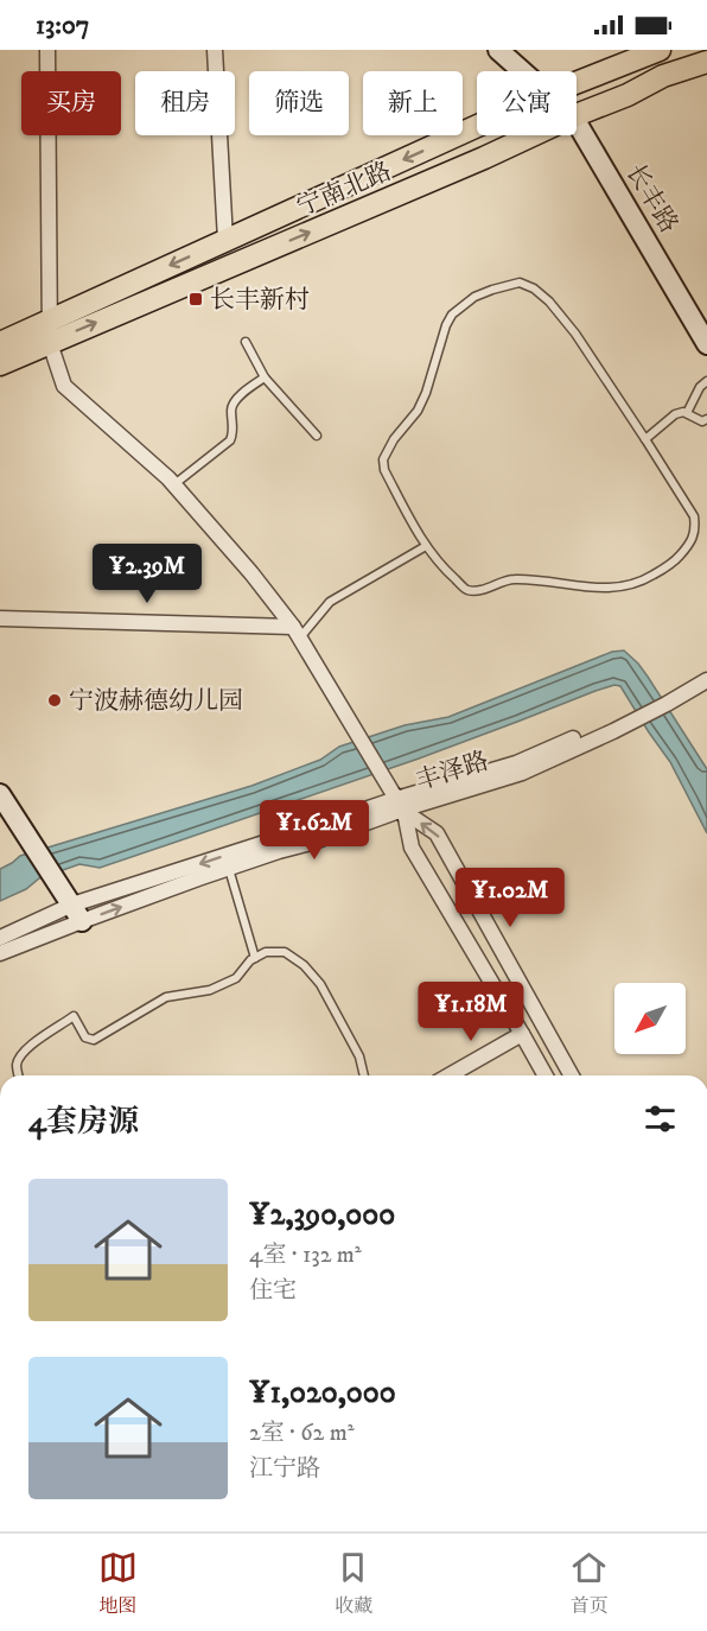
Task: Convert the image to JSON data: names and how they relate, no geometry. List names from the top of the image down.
{
  "streets": {
    "main road": ["宁南北路"],
    "street": ["长丰路", "丰泽路"]
  },
  "places": {
    "transit": ["长丰新村"],
    "other": ["宁波赫德幼儿园"]
  },
  "north": "bottom left",
  "page": {
    "status": "13:07",
    "chip": [
      "买房",
      "租房",
      "筛选",
      "新上",
      "公寓"
    ],
    "price": [
      "¥2.39M",
      "¥1.62M",
      "¥1.02M",
      "¥1.18M"
    ],
    "heading": "4套房源",
    "list": [
      {
        "name": "¥2,390,000",
        "note": "4室 · 132 m² · 住宅"
      },
      {
        "name": "¥1,020,000",
        "note": "2室 · 62 m² · 江宁路"
      }
    ],
    "tabs": ["地图", "收藏", "首页"]
  }
}
